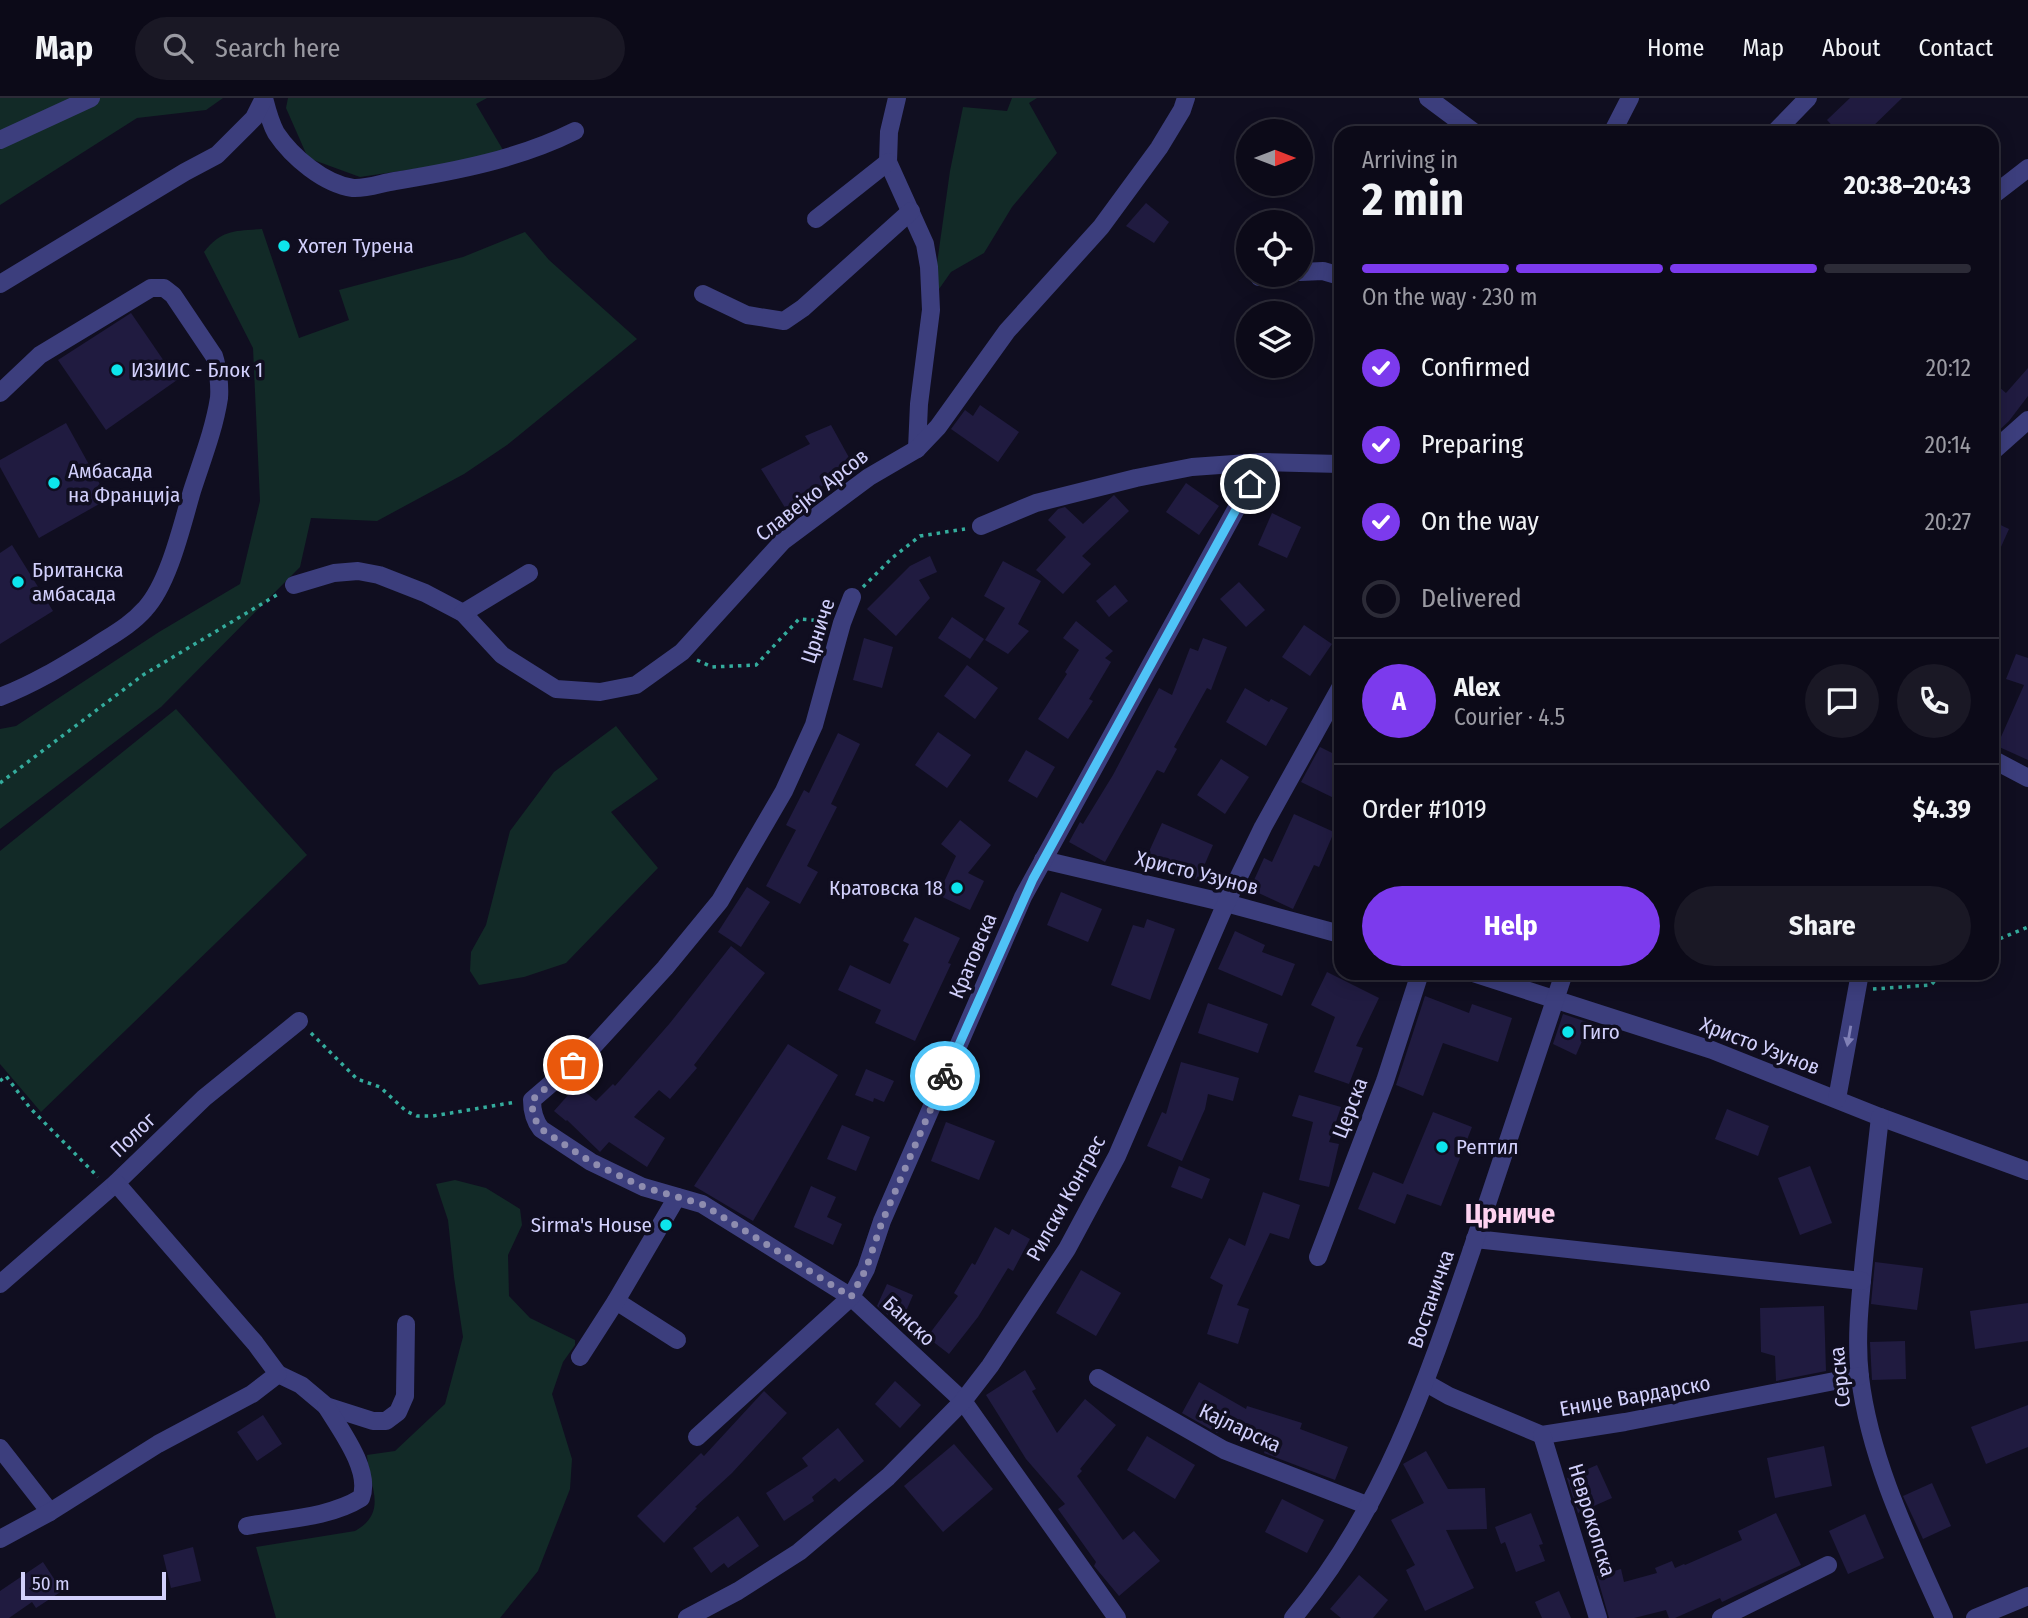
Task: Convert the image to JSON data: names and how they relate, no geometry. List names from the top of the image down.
{
  "streets": {
    "street": [
      "Славејко Арсов",
      "Црниче",
      "Христо Узунов",
      "Кратовска",
      "Церска",
      "Полог",
      "Рилски Конгрес",
      "Востаничка",
      "Банско",
      "Серска",
      "Ениџе Вардарско",
      "Кајларска",
      "Неврокопска"
    ]
  },
  "crossings": [
    ["Црниче", "Банско"],
    ["Христо Узунов", "Кратовска"],
    ["Христо Узунов", "Рилски Конгрес"],
    ["Христо Узунов", "Востаничка"],
    ["Христо Узунов", "Серска"],
    ["Кратовска", "Банско"],
    ["Рилски Конгрес", "Банско"],
    ["Востаничка", "Ениџе Вардарско"],
    ["Востаничка", "Кајларска"],
    ["Серска", "Ениџе Вардарско"],
    ["Ениџе Вардарско", "Неврокопска"]
  ],
  "districts": ["Црниче"],
  "places": [
    "Хотел Турена",
    "ИЗИИС - Блок 1",
    "Амбасада на Франција",
    "Британска амбасада",
    "Кратовска 18",
    "Гиго",
    "Рептил",
    "Sirma's House"
  ],
  "scale_bar": "50 m",
  "north": "right",
  "page": {
    "header": "Map",
    "search": "Search here",
    "nav": [
      "Home",
      "Map",
      "About",
      "Contact"
    ],
    "heading": ["2 min", "Arriving in", "20:38–20:43"],
    "panel": [
      "Alex",
      "Courier · 4.5",
      "Order #1019",
      "$4.39"
    ],
    "bar": "On the way · 230 m",
    "list": [
      ["Confirmed", "20:12"],
      ["Preparing", "20:14"],
      ["On the way", "20:27"],
      "Delivered"
    ],
    "round": "A",
    "buttons": ["Help", "Share"],
    "scale": "50 m"
  }
}
